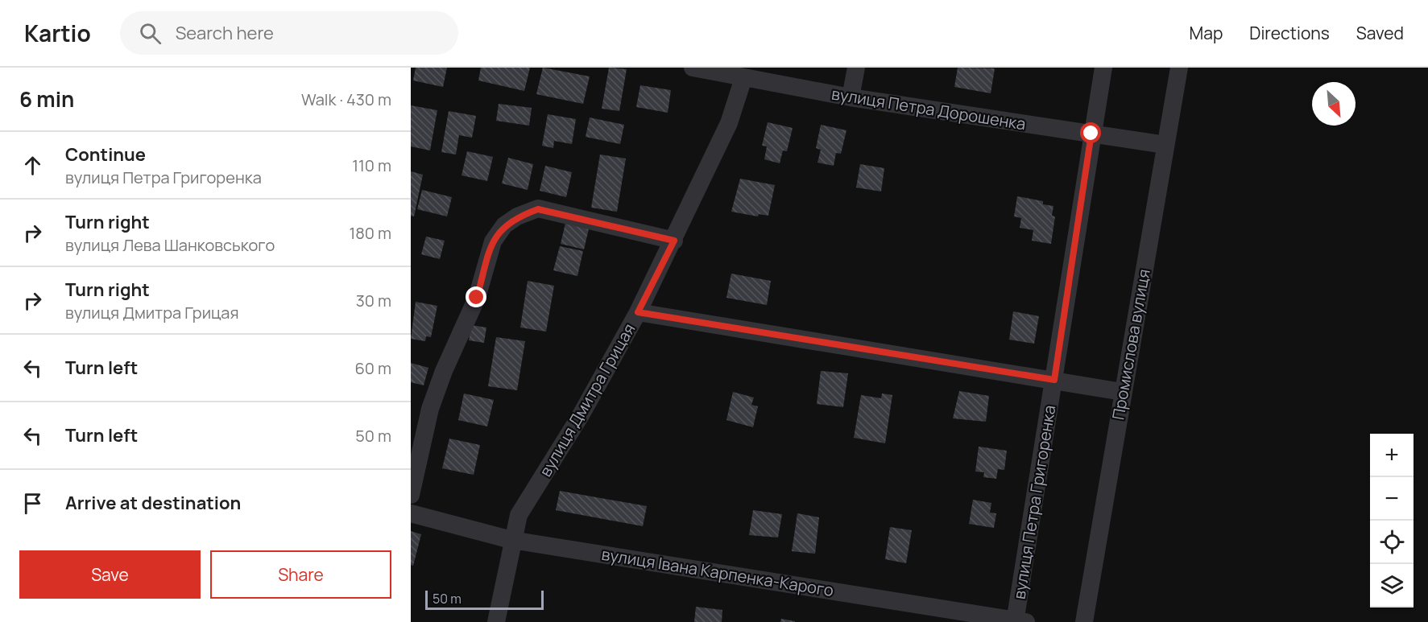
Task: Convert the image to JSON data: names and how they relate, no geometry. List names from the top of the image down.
{
  "streets": {
    "street": [
      "вулиця Петра Дорошенка",
      "Промислова вулиця",
      "вулиця Дмитра Грицая",
      "вулиця Петра Григоренка",
      "вулиця Івана Карпенка-Карого"
    ]
  },
  "crossings": [
    ["вулиця Петра Дорошенка", "Промислова вулиця"],
    ["вулиця Петра Дорошенка", "вулиця Дмитра Грицая"],
    ["вулиця Петра Дорошенка", "вулиця Петра Григоренка"],
    ["вулиця Дмитра Грицая", "вулиця Івана Карпенка-Карого"],
    ["вулиця Петра Григоренка", "вулиця Івана Карпенка-Карого"]
  ],
  "scale_bar": "50 m",
  "north": "bottom right",
  "page": {
    "header": "Kartio",
    "search": "Search here",
    "nav": ["Map", "Directions", "Saved"],
    "heading": ["6 min", "Walk · 430 m"],
    "list": [
      ["Continue", "вулиця Петра Григоренка", "110 m"],
      ["Turn right", "вулиця Лева Шанковського", "180 m"],
      ["Turn right", "вулиця Дмитра Грицая", "30 m"],
      ["Turn left", "60 m"],
      ["Turn left", "50 m"],
      "Arrive at destination"
    ],
    "map_buttons": ["+", "−"],
    "buttons": ["Save", "Share"],
    "scale": "50 m"
  }
}
